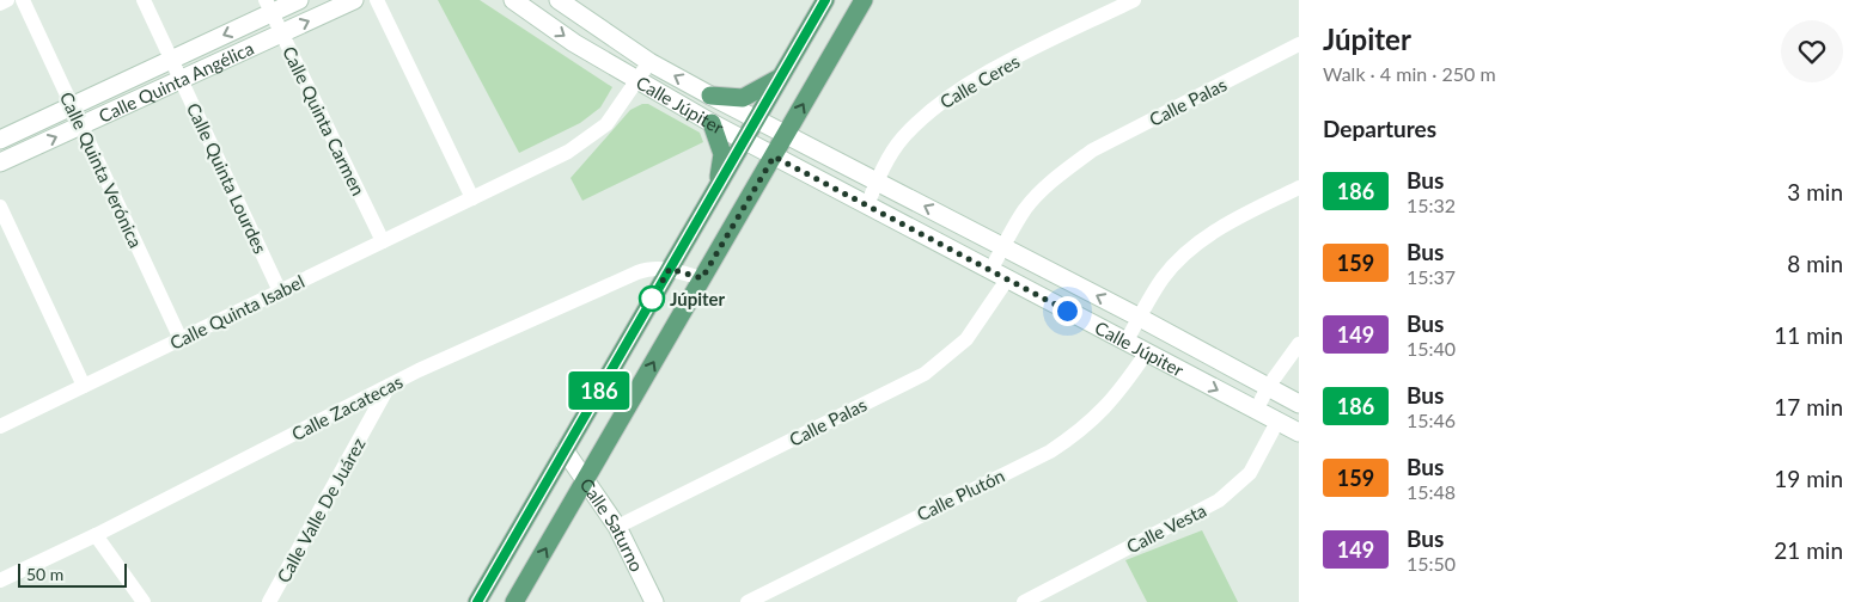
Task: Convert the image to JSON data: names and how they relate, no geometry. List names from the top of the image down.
{
  "streets": {
    "street": [
      "Calle Quinta Angélica",
      "Calle Ceres",
      "Calle Palas",
      "Calle Júpiter",
      "Calle Quinta Carmen",
      "Calle Quinta Verónica",
      "Calle Quinta Lourdes",
      "Calle Quinta Isabel",
      "Calle Zacatecas",
      "Calle Plutón",
      "Calle Valle De Juárez",
      "Calle Saturno",
      "Calle Vesta"
    ]
  },
  "crossings": [
    ["Calle Quinta Angélica", "Calle Quinta Carmen"],
    ["Calle Quinta Angélica", "Calle Quinta Verónica"],
    ["Calle Quinta Angélica", "Calle Quinta Lourdes"],
    ["Calle Ceres", "Calle Júpiter"],
    ["Calle Palas", "Calle Júpiter"],
    ["Calle Palas", "Calle Saturno"],
    ["Calle Júpiter", "Calle Quinta Isabel"],
    ["Calle Júpiter", "Calle Plutón"],
    ["Calle Júpiter", "Calle Vesta"],
    ["Calle Quinta Carmen", "Calle Quinta Isabel"],
    ["Calle Quinta Verónica", "Calle Quinta Isabel"],
    ["Calle Quinta Lourdes", "Calle Quinta Isabel"],
    ["Calle Zacatecas", "Calle Valle De Juárez"]
  ],
  "places": ["Júpiter"],
  "lines": ["bus line 186"],
  "scale_bar": "50 m",
  "page": {
    "on_map": "186",
    "heading": [
      ["Júpiter", "Walk · 4 min · 250 m"],
      "Departures"
    ],
    "list": [
      {
        "mark": "186",
        "name": "Bus",
        "note": "15:32",
        "value": "3 min"
      },
      {
        "mark": "159",
        "name": "Bus",
        "note": "15:37",
        "value": "8 min"
      },
      {
        "mark": "149",
        "name": "Bus",
        "note": "15:40",
        "value": "11 min"
      },
      {
        "mark": "186",
        "name": "Bus",
        "note": "15:46",
        "value": "17 min"
      },
      {
        "mark": "159",
        "name": "Bus",
        "note": "15:48",
        "value": "19 min"
      },
      {
        "mark": "149",
        "name": "Bus",
        "note": "15:50",
        "value": "21 min"
      }
    ],
    "scale": "50 m"
  }
}
